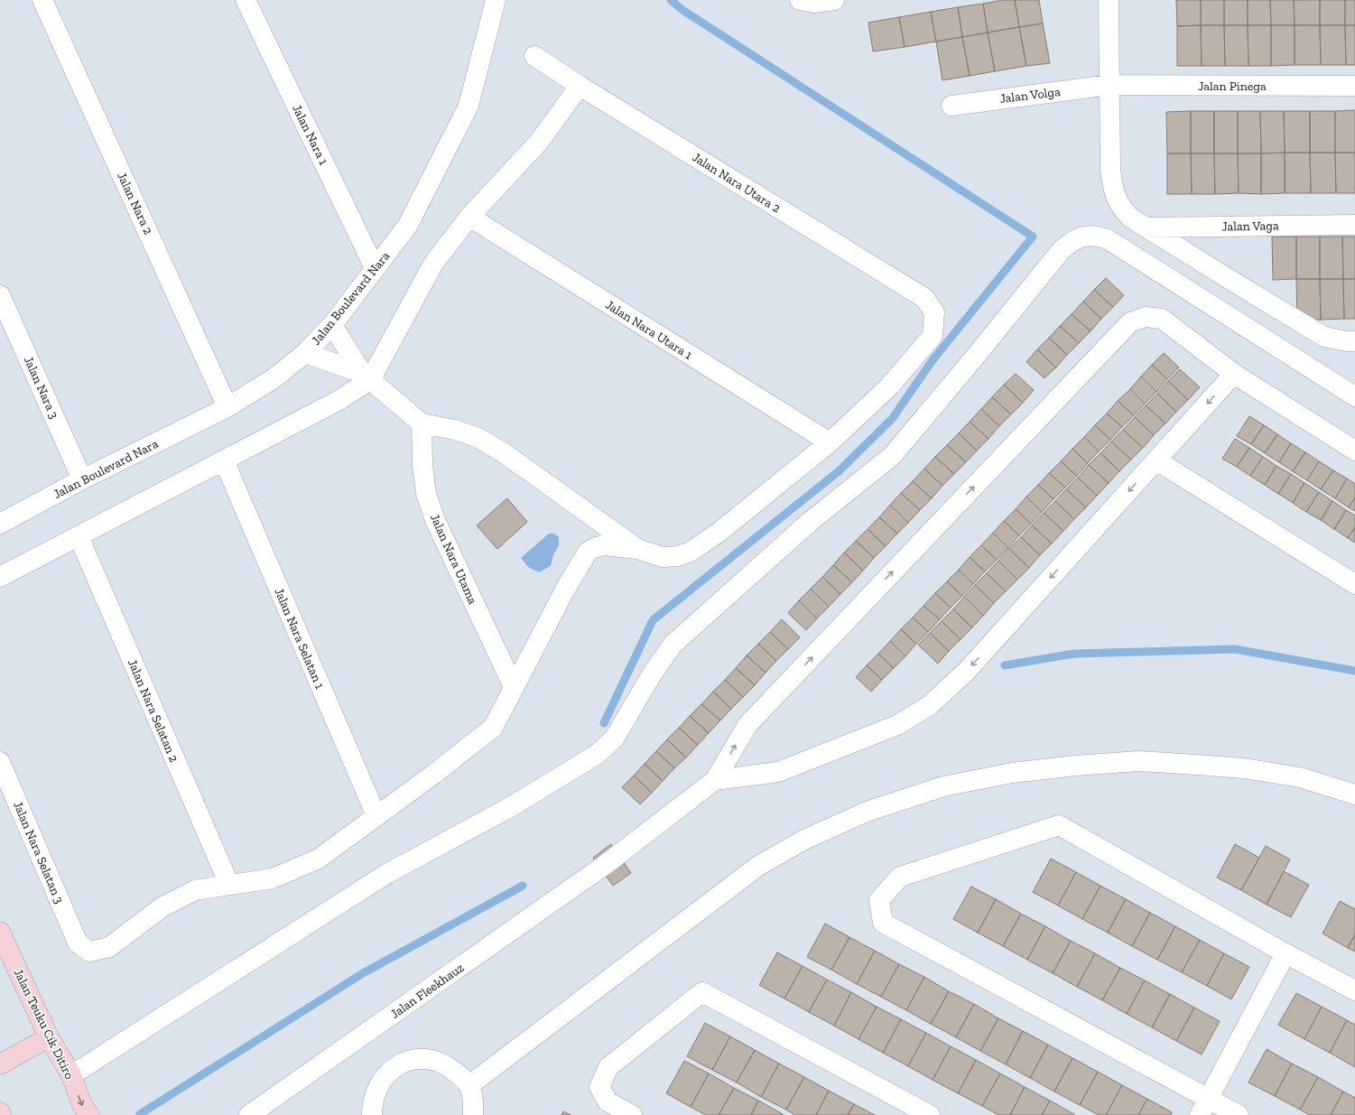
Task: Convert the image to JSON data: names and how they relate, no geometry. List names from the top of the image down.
{
  "streets": {
    "main road": ["Jalan Teuku Cik Ditiro"],
    "street": [
      "Jalan Pinega",
      "Jalan Volga",
      "Jalan Nara 1",
      "Jalan Nara Utara 2",
      "Jalan Nara 2",
      "Jalan Vaga",
      "Jalan Boulevard Nara",
      "Jalan Nara Utara 1",
      "Jalan Nara 3",
      "Jalan Nara Utama",
      "Jalan Nara Selatan 1",
      "Jalan Nara Selatan 2",
      "Jalan Nara Selatan 3",
      "Jalan Fleekhauz"
    ]
  },
  "crossings": [
    ["Jalan Pinega", "Jalan Volga"],
    ["Jalan Nara 1", "Jalan Boulevard Nara"],
    ["Jalan Nara Utara 2", "Jalan Nara Utara 1"],
    ["Jalan Nara 2", "Jalan Boulevard Nara"],
    ["Jalan Boulevard Nara", "Jalan Nara 3"],
    ["Jalan Nara Selatan 2", "Jalan Nara Selatan 3"]
  ]
}
